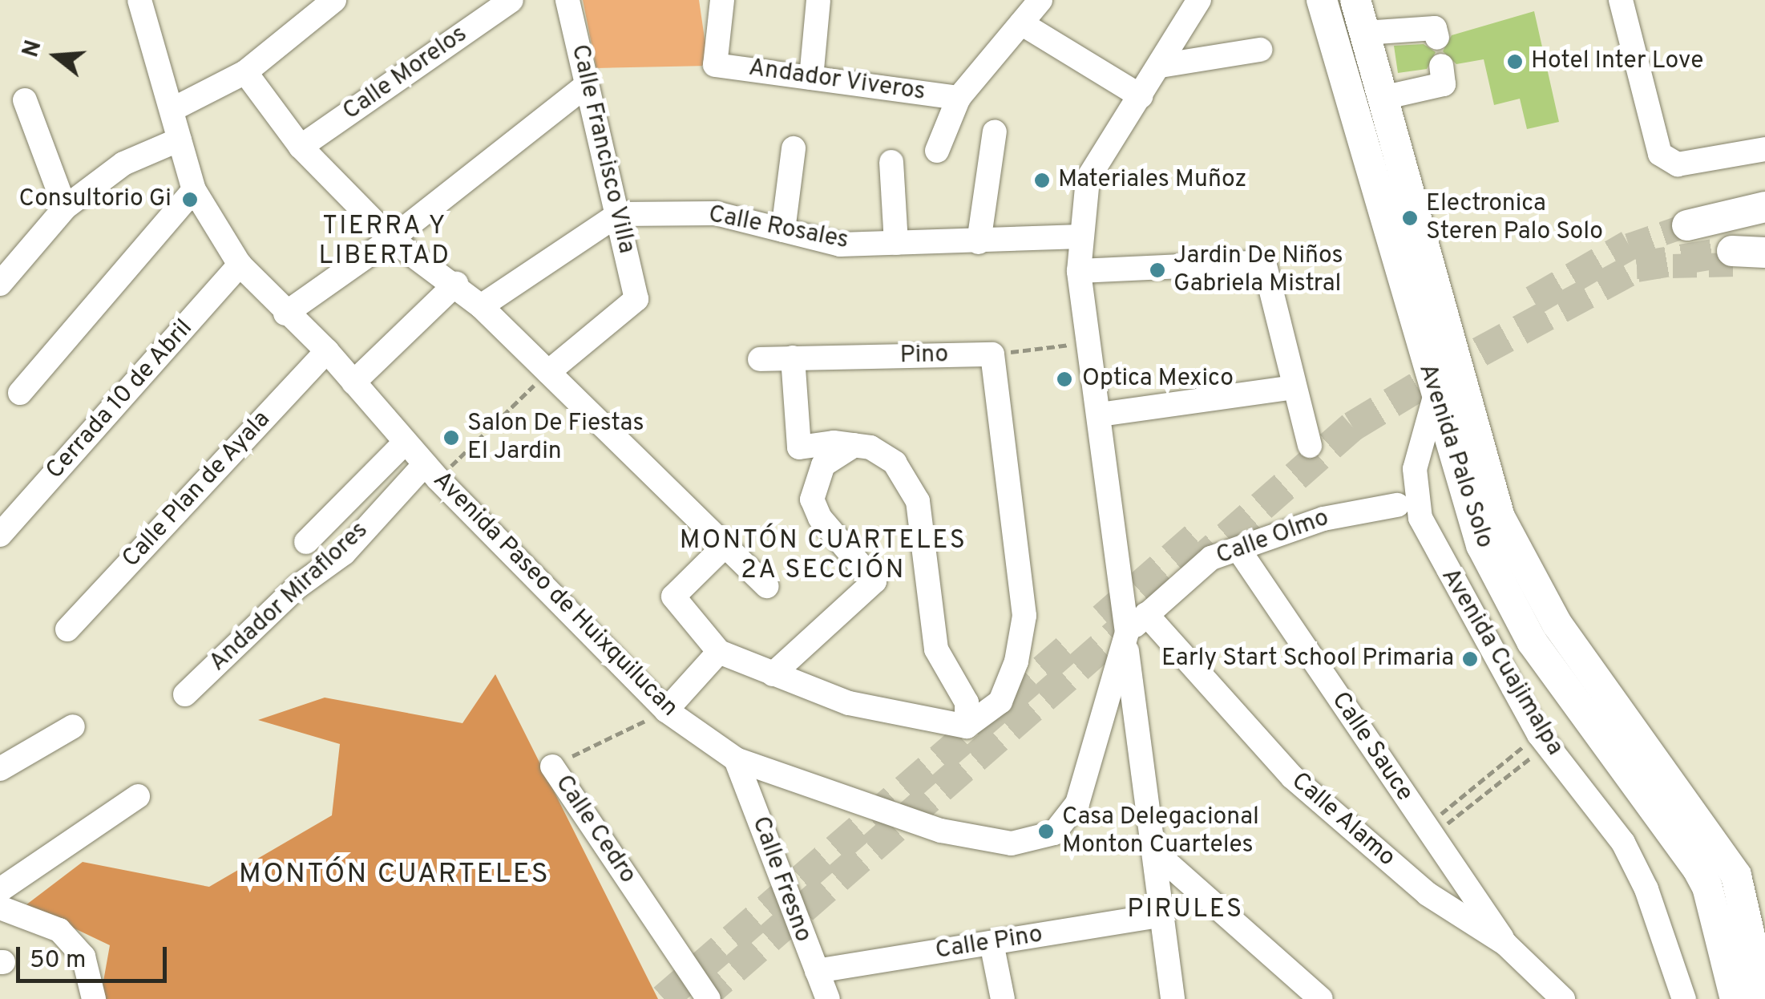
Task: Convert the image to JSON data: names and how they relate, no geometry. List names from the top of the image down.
{
  "streets": {
    "main road": ["Avenida Palo Solo"],
    "street": [
      "Calle Morelos",
      "Andador Viveros",
      "Calle Francisco Villa",
      "Calle Rosales",
      "Pino",
      "Cerrada 10 de Abril",
      "Calle Plan de Ayala",
      "Calle Olmo",
      "Avenida Paseo de Huixquilucan",
      "Andador Miraflores",
      "Avenida Cuajimalpa",
      "Calle Sauce",
      "Calle Alamo",
      "Calle Cedro",
      "Calle Fresno",
      "Calle Pino"
    ]
  },
  "crossings": [
    ["Calle Francisco Villa", "Calle Rosales"],
    ["Calle Rosales", "Avenida Paseo de Huixquilucan"],
    ["Cerrada 10 de Abril", "Avenida Paseo de Huixquilucan"],
    ["Avenida Palo Solo", "Avenida Cuajimalpa"],
    ["Calle Plan de Ayala", "Avenida Paseo de Huixquilucan"],
    ["Calle Olmo", "Avenida Paseo de Huixquilucan"],
    ["Calle Olmo", "Calle Sauce"],
    ["Calle Olmo", "Calle Alamo"],
    ["Avenida Paseo de Huixquilucan", "Andador Miraflores"],
    ["Avenida Paseo de Huixquilucan", "Calle Cedro"],
    ["Avenida Paseo de Huixquilucan", "Calle Fresno"],
    ["Calle Sauce", "Calle Alamo"],
    ["Calle Fresno", "Calle Pino"]
  ],
  "districts": [
    "TIERRA Y LIBERTAD",
    "MONTÓN CUARTELES 2A SECCIÓN",
    "MONTÓN CUARTELES",
    "PIRULES"
  ],
  "places": [
    "Hotel Inter Love",
    "Materiales Muñoz",
    "Consultorio Gi",
    "Electronica Steren Palo Solo",
    "Jardin De Niños Gabriela Mistral",
    "Optica Mexico",
    "Salon De Fiestas El Jardin",
    "Early Start School Primaria",
    "Casa Delegacional Monton Cuarteles"
  ],
  "scale_bar": "50 m",
  "north": "left"
}
